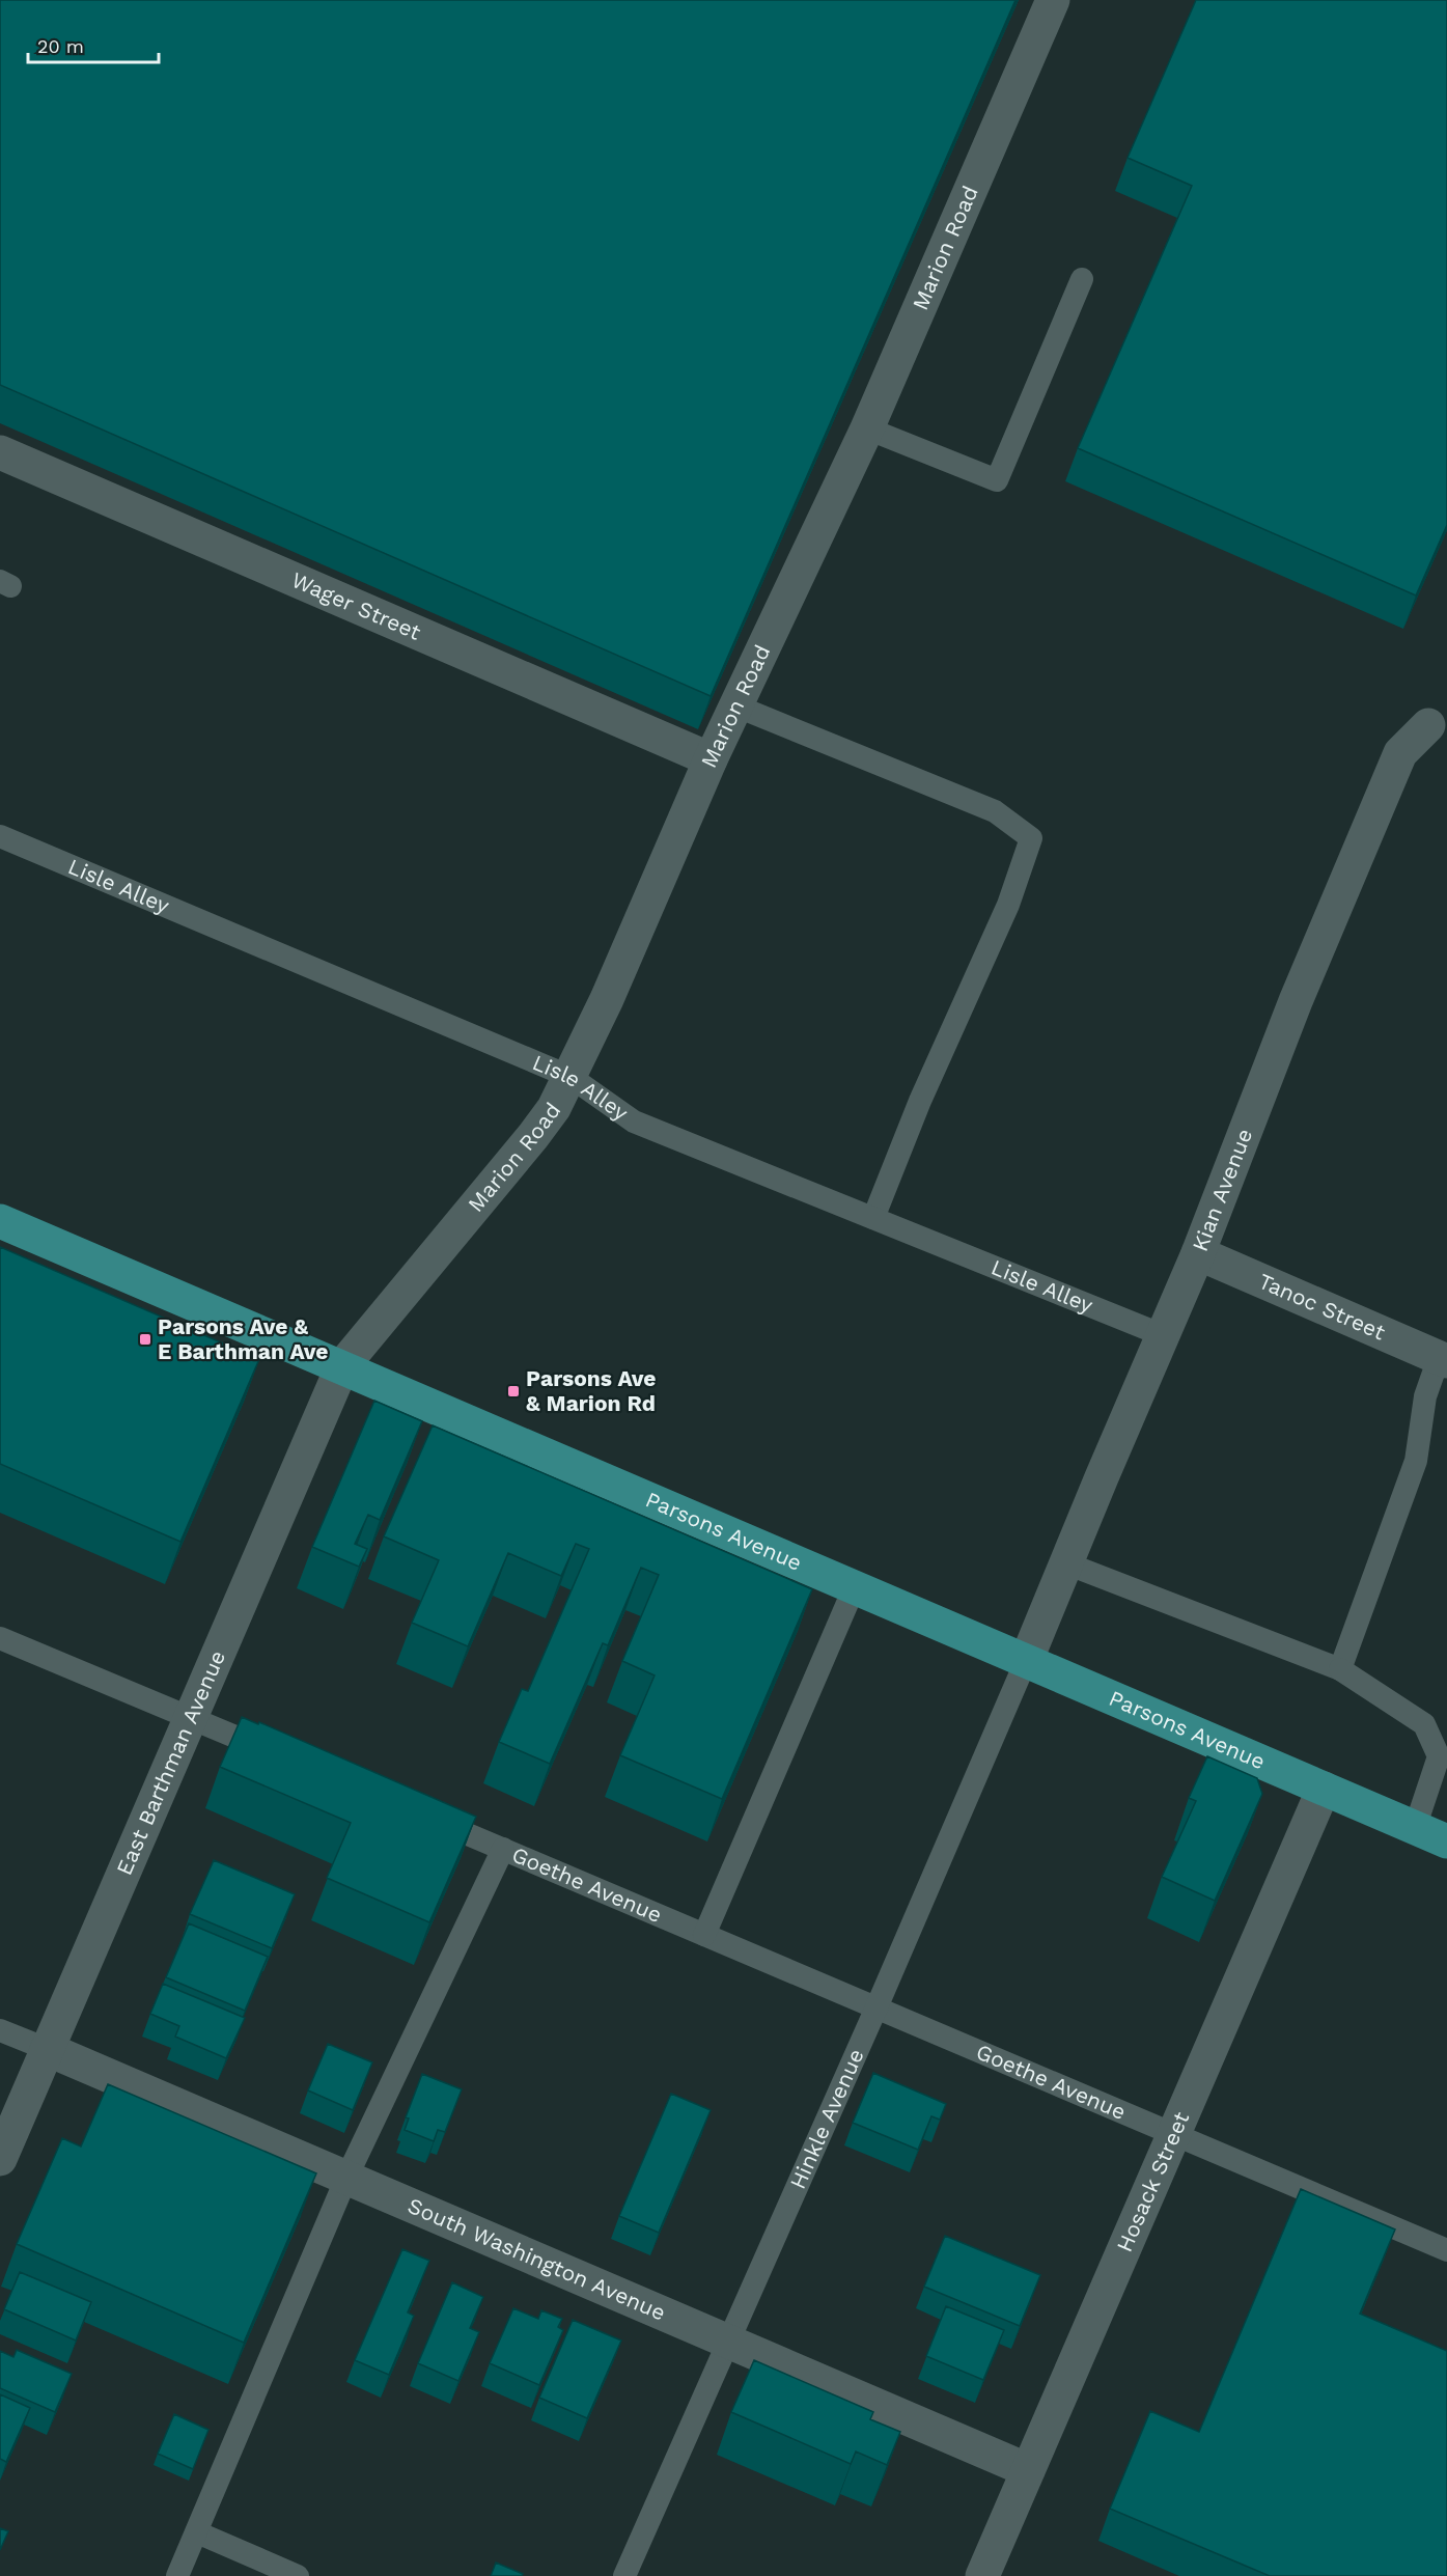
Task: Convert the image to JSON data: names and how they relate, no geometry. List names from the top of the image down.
{
  "streets": {
    "main road": ["Parsons Avenue"],
    "street": [
      "Marion Road",
      "Wager Street",
      "Kian Avenue",
      "Tanoc Street",
      "East Barthman Avenue",
      "Hosack Street",
      "South Washington Avenue"
    ],
    "lane": ["Lisle Alley", "Goethe Avenue", "Hinkle Avenue"]
  },
  "crossings": [
    ["Marion Road", "Wager Street"],
    ["Marion Road", "Lisle Alley"],
    ["Marion Road", "Parsons Avenue"],
    ["Marion Road", "East Barthman Avenue"],
    ["Lisle Alley", "Kian Avenue"],
    ["Kian Avenue", "Tanoc Street"],
    ["Kian Avenue", "Parsons Avenue"],
    ["Kian Avenue", "Hinkle Avenue"],
    ["Parsons Avenue", "East Barthman Avenue"],
    ["Parsons Avenue", "Hinkle Avenue"],
    ["Parsons Avenue", "Hosack Street"],
    ["East Barthman Avenue", "South Washington Avenue"],
    ["Goethe Avenue", "Hinkle Avenue"],
    ["Goethe Avenue", "Hosack Street"],
    ["Hinkle Avenue", "South Washington Avenue"],
    ["Hosack Street", "South Washington Avenue"]
  ],
  "places": {
    "transit": ["Parsons Ave & E Barthman Ave", "Parsons Ave & Marion Rd"]
  },
  "scale_bar": "20 m"
}
